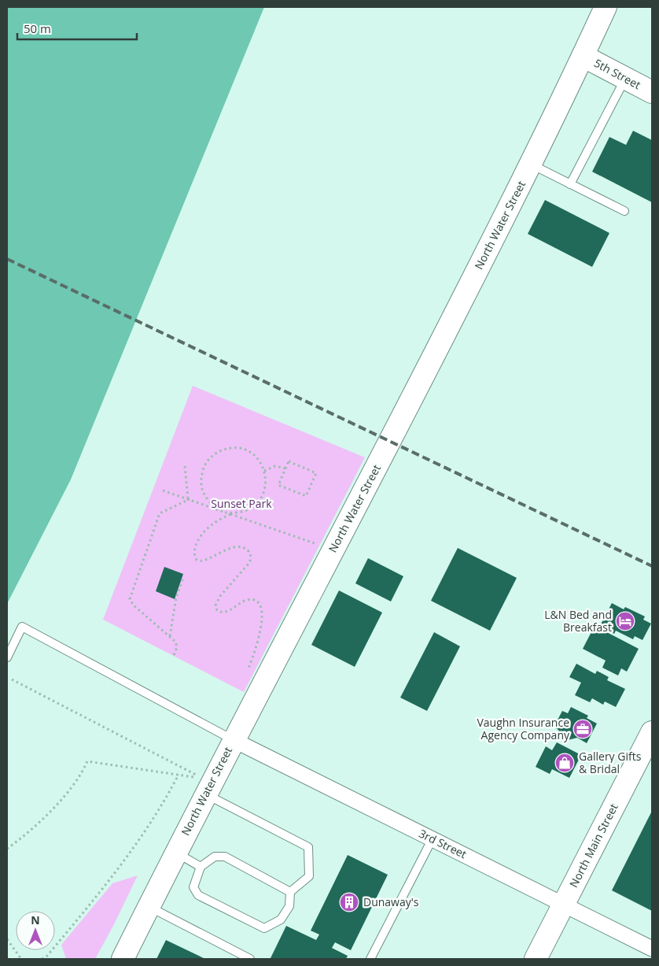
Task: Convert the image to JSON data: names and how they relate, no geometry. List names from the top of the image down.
{
  "streets": {
    "street": [
      "5th Street",
      "North Water Street",
      "3rd Street",
      "North Main Street"
    ]
  },
  "crossings": [
    ["5th Street", "North Water Street"],
    ["North Water Street", "3rd Street"],
    ["3rd Street", "North Main Street"]
  ],
  "parks": ["Sunset Park"],
  "places": {
    "hotel": ["L&N Bed and Breakfast"],
    "office": ["Vaughn Insurance Agency Company"],
    "shop": ["Gallery Gifts & Bridal"],
    "building": ["Dunaway's"]
  },
  "scale_bar": "50 m",
  "north": "top"
}
